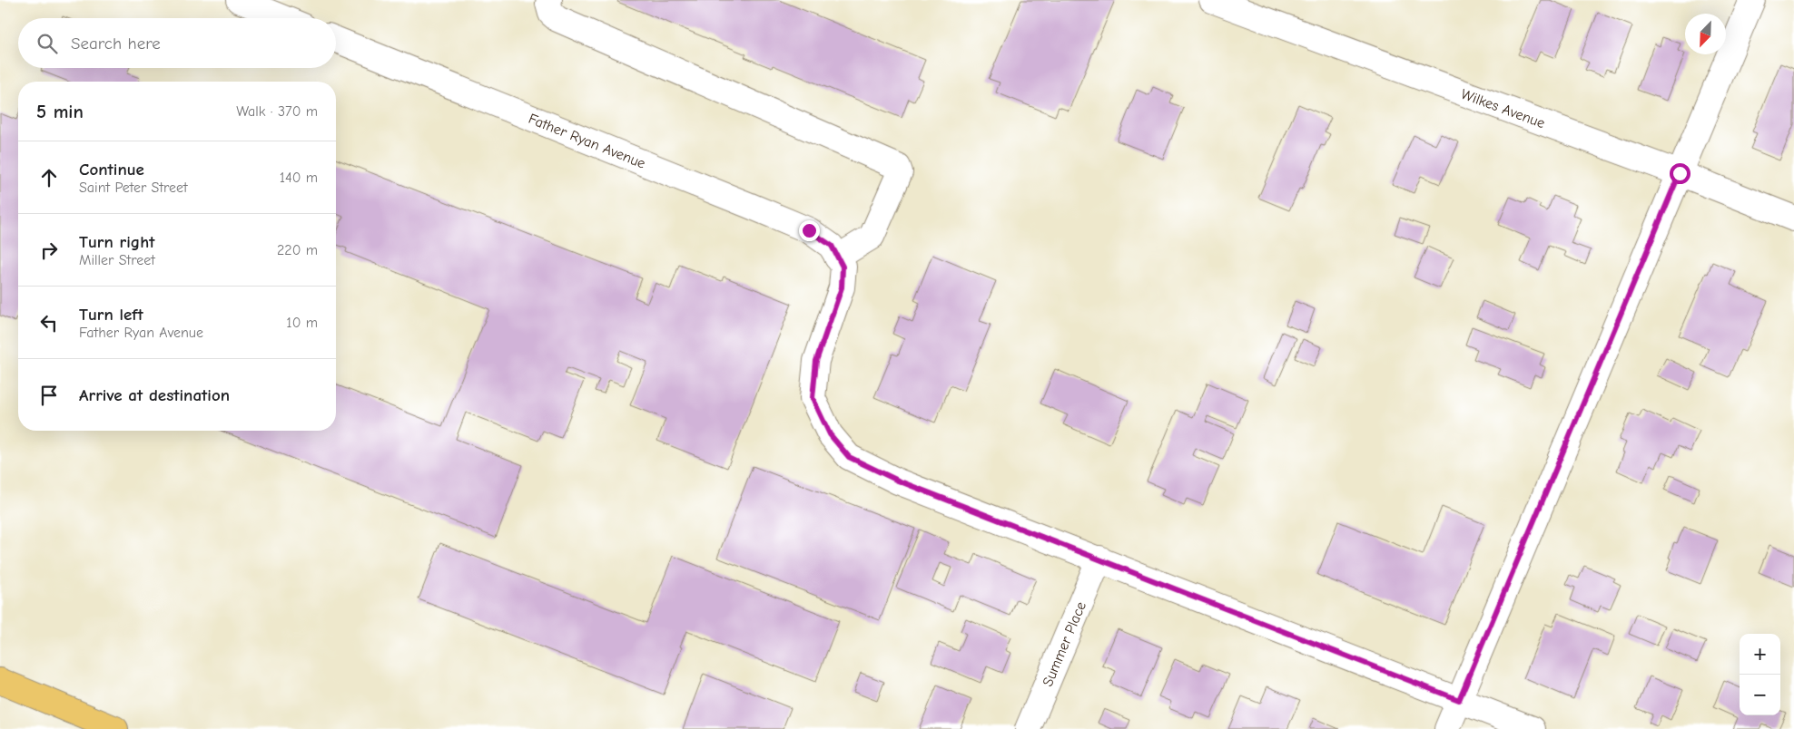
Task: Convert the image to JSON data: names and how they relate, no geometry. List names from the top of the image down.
{
  "streets": {
    "street": ["Wilkes Avenue", "Father Ryan Avenue", "Summer Place"]
  },
  "north": "bottom left",
  "page": {
    "search": "Search here",
    "heading": ["5 min", "Walk · 370 m"],
    "list": [
      ["Continue", "Saint Peter Street", "140 m"],
      ["Turn right", "Miller Street", "220 m"],
      ["Turn left", "Father Ryan Avenue", "10 m"],
      "Arrive at destination"
    ],
    "map_buttons": ["+", "−"]
  }
}
